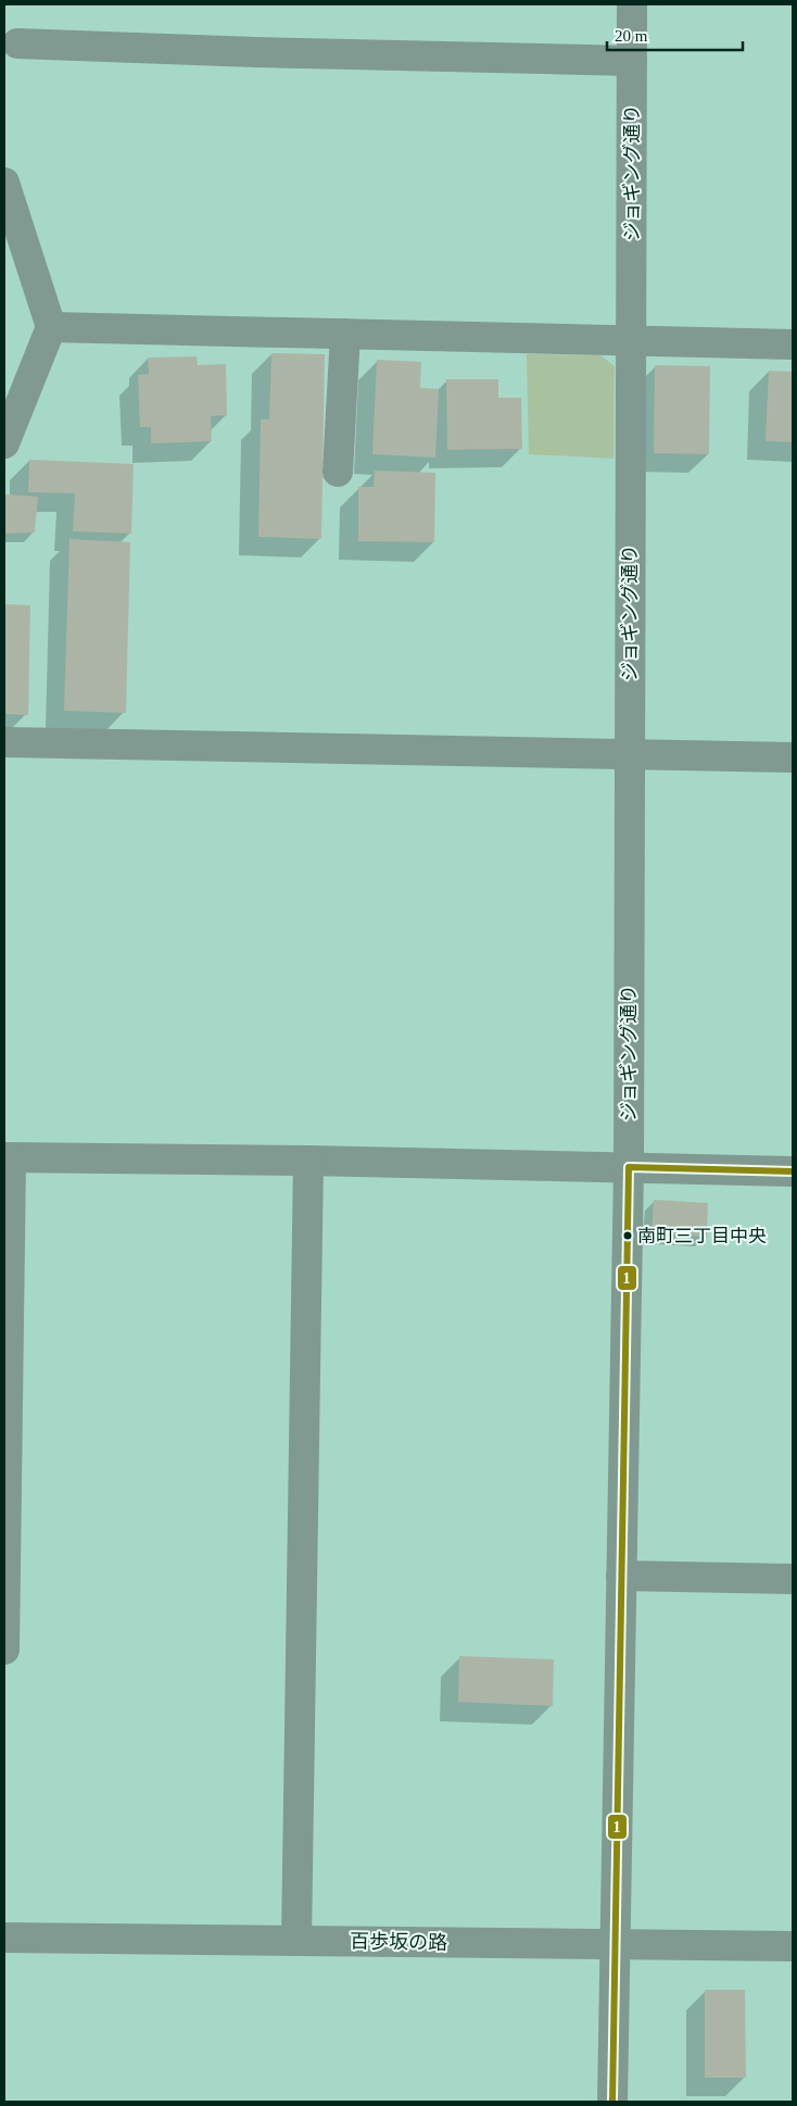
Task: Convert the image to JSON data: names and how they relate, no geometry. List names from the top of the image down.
{
  "streets": {
    "street": ["ジョギング通り", "百歩坂の路"]
  },
  "crossings": [
    ["ジョギング通り", "百歩坂の路"]
  ],
  "places": ["南町三丁目中央"],
  "lines": ["transit line 1"],
  "scale_bar": "20 m"
}
